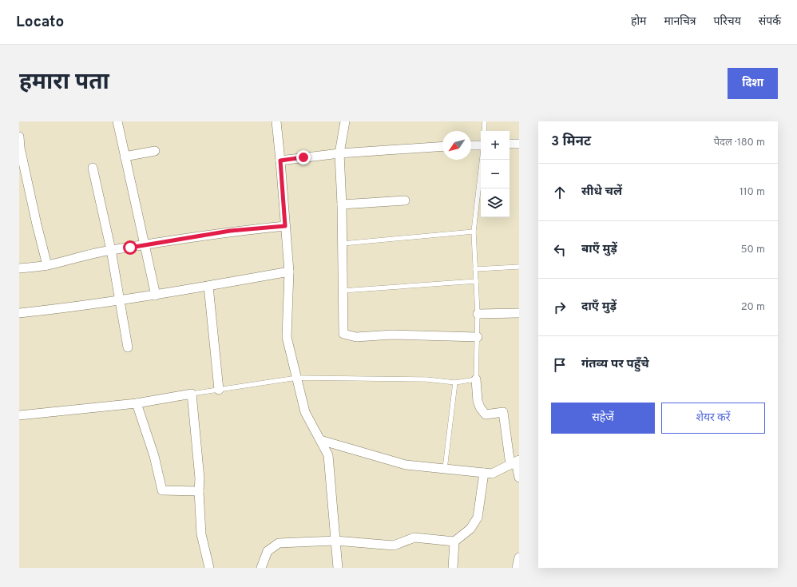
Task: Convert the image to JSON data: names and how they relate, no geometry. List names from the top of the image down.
{
  "north": "bottom left",
  "page": {
    "header": "Locato",
    "nav": [
      "होम",
      "मानचित्र",
      "परिचय",
      "संपर्क"
    ],
    "buttons": [
      "दिशा",
      ["सहेजें", "शेयर करें"]
    ],
    "title": "हमारा पता",
    "heading": ["3 मिनट", "पैदल · 180 m"],
    "map_buttons": ["+", "−"],
    "list": [
      ["सीधे चलें", "110 m"],
      ["बाएँ मुड़ें", "50 m"],
      ["दाएँ मुड़ें", "20 m"],
      "गंतव्य पर पहुँचे"
    ]
  }
}
